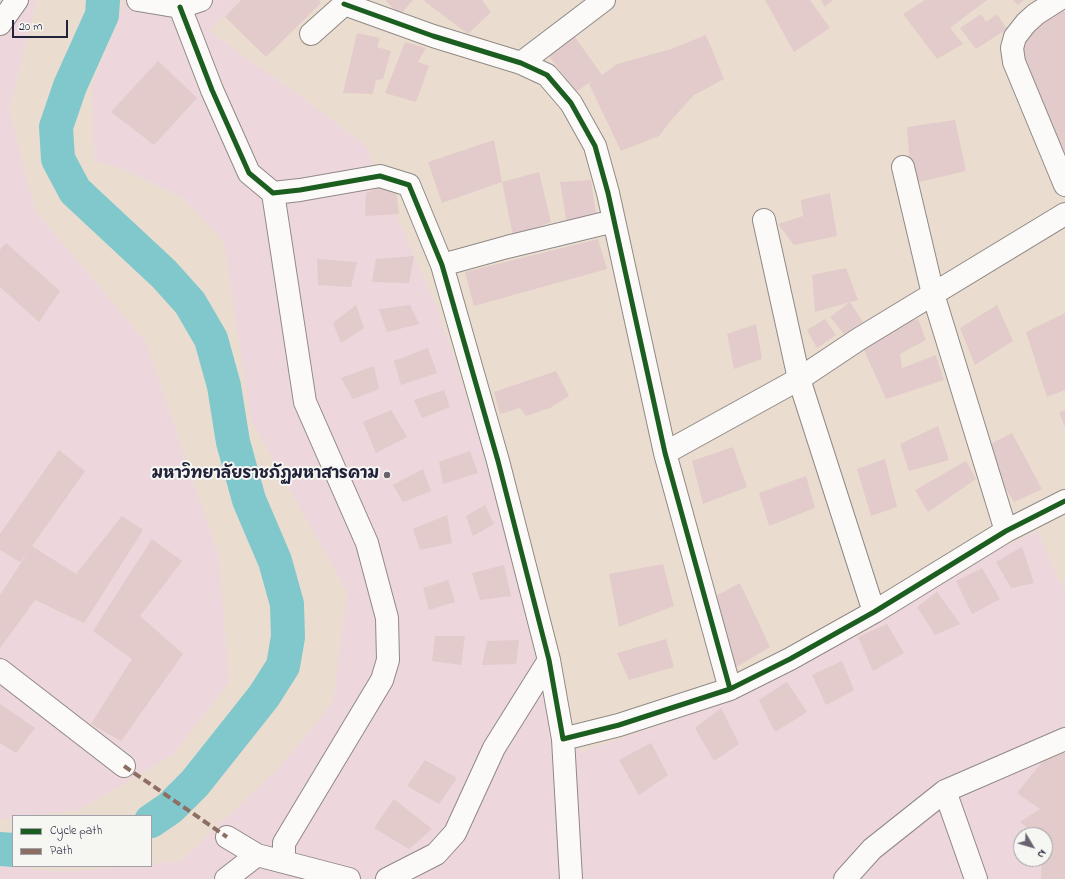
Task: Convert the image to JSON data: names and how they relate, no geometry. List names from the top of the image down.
{
  "places": ["มหาวิทยาลัยราชภัฏมหาสารคาม"],
  "legend": ["Cycle path", "Path"],
  "scale_bar": "20 m",
  "north": "bottom right"
}
